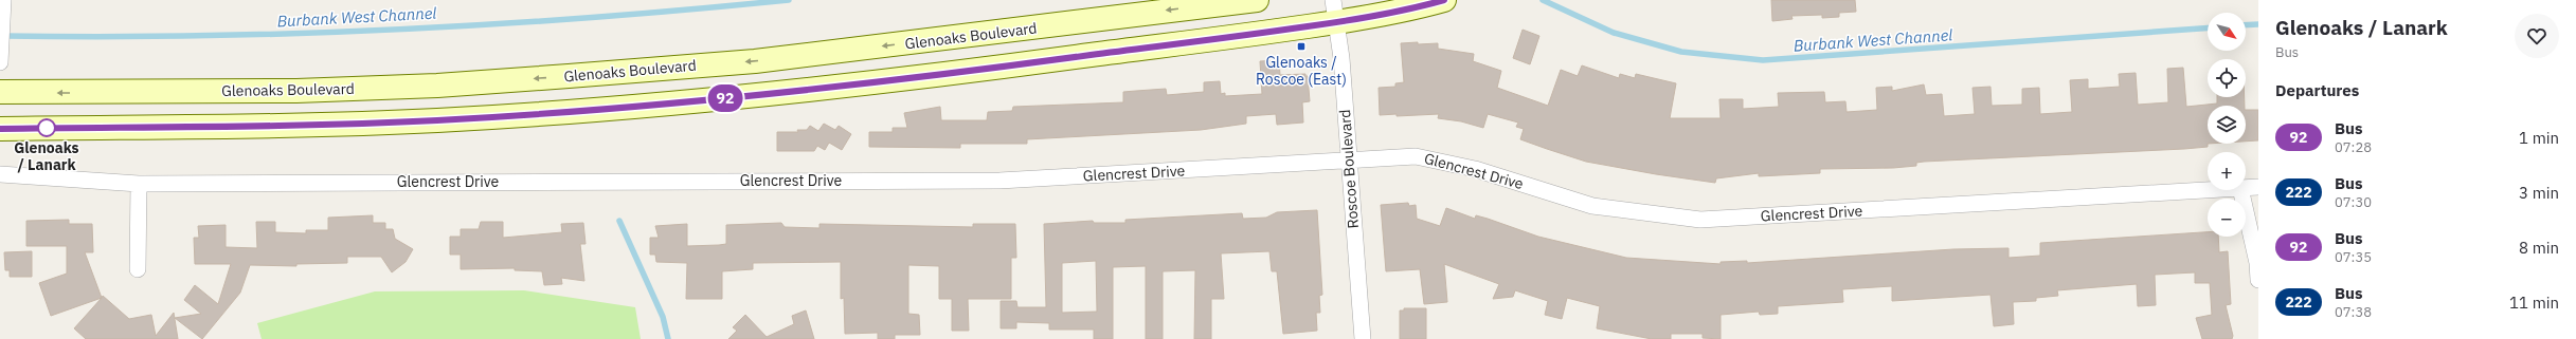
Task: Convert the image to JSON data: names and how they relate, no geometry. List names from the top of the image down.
{
  "streets": {
    "main road": ["Glenoaks Boulevard"],
    "street": ["Roscoe Boulevard", "Glencrest Drive"]
  },
  "crossings": [
    ["Roscoe Boulevard", "Glencrest Drive"]
  ],
  "water": ["Burbank West Channel"],
  "places": {
    "transit": ["Glenoaks / Roscoe (East)"],
    "other": ["Glenoaks / Lanark"]
  },
  "lines": ["bus line 92"],
  "north": "bottom right",
  "page": {
    "on_map": "92",
    "heading": [
      ["Glenoaks / Lanark", "Bus"],
      "Departures"
    ],
    "map_buttons": ["+", "−"],
    "list": [
      {
        "mark": "92",
        "name": "Bus",
        "note": "07:28",
        "value": "1 min"
      },
      {
        "mark": "222",
        "name": "Bus",
        "note": "07:30",
        "value": "3 min"
      },
      {
        "mark": "92",
        "name": "Bus",
        "note": "07:35",
        "value": "8 min"
      },
      {
        "mark": "222",
        "name": "Bus",
        "note": "07:38",
        "value": "11 min"
      }
    ]
  }
}
